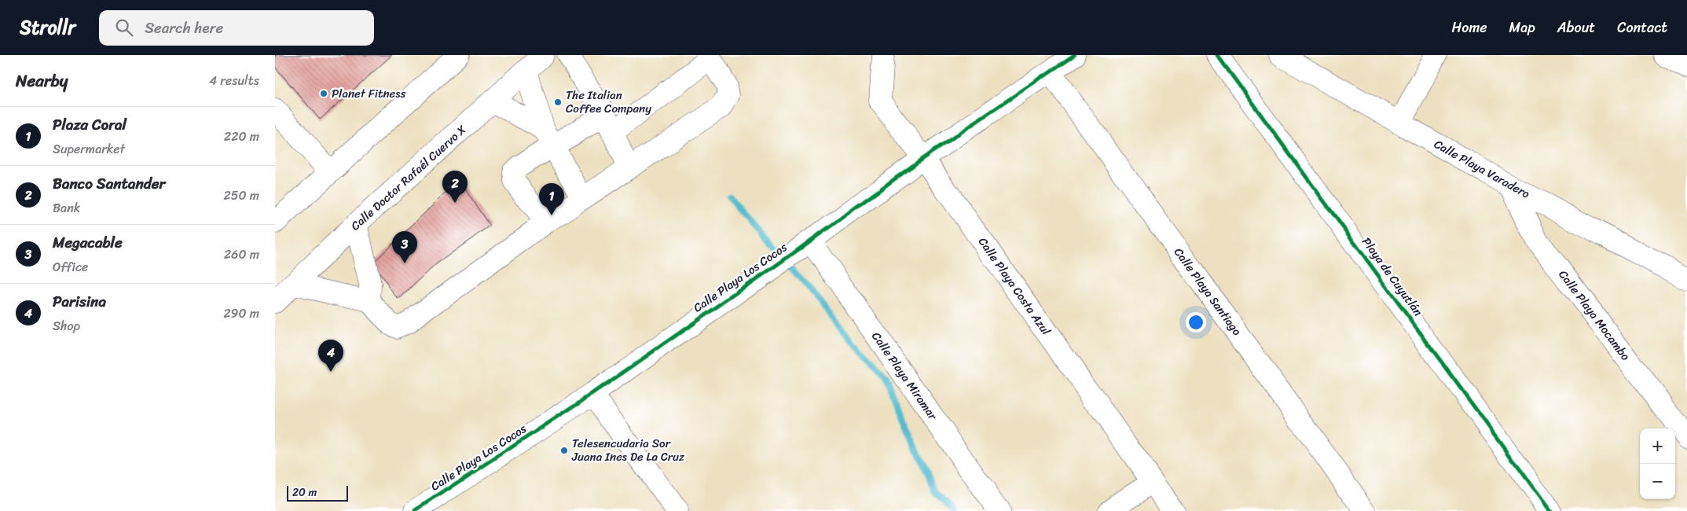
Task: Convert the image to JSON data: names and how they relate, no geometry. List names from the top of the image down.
{
  "streets": {
    "street": [
      "Calle Playa Varadero",
      "Calle Doctor Rafaél Cuervo X",
      "Playa de Cuyutlán",
      "Calle Playa Los Cocos",
      "Calle Playa Costa Azul",
      "Calle Playa Santiago",
      "Calle Playa Mocambo",
      "Calle Playa Miramar"
    ]
  },
  "crossings": [
    ["Calle Playa Varadero", "Calle Playa Mocambo"],
    ["Calle Playa Los Cocos", "Calle Playa Costa Azul"],
    ["Calle Playa Los Cocos", "Calle Playa Santiago"],
    ["Calle Playa Los Cocos", "Calle Playa Miramar"]
  ],
  "places": ["Planet Fitness", "The Italian Coffee Company", "Telesencudaria Sor Juana Ines De La Cruz"],
  "scale_bar": "20 m",
  "page": {
    "header": "Strollr",
    "search": "Search here",
    "nav": [
      "Home",
      "Map",
      "About",
      "Contact"
    ],
    "heading": ["Nearby", "4 results"],
    "list": [
      {
        "mark": "1",
        "name": "Plaza Coral",
        "note": "Supermarket",
        "value": "220 m"
      },
      {
        "mark": "2",
        "name": "Banco Santander",
        "note": "Bank",
        "value": "250 m"
      },
      {
        "mark": "3",
        "name": "Megacable",
        "note": "Office",
        "value": "260 m"
      },
      {
        "mark": "4",
        "name": "Parisina",
        "note": "Shop",
        "value": "290 m"
      }
    ],
    "pins": [
      "2",
      "1",
      "3",
      "4"
    ],
    "map_buttons": ["+", "−"],
    "scale": "20 m"
  }
}
